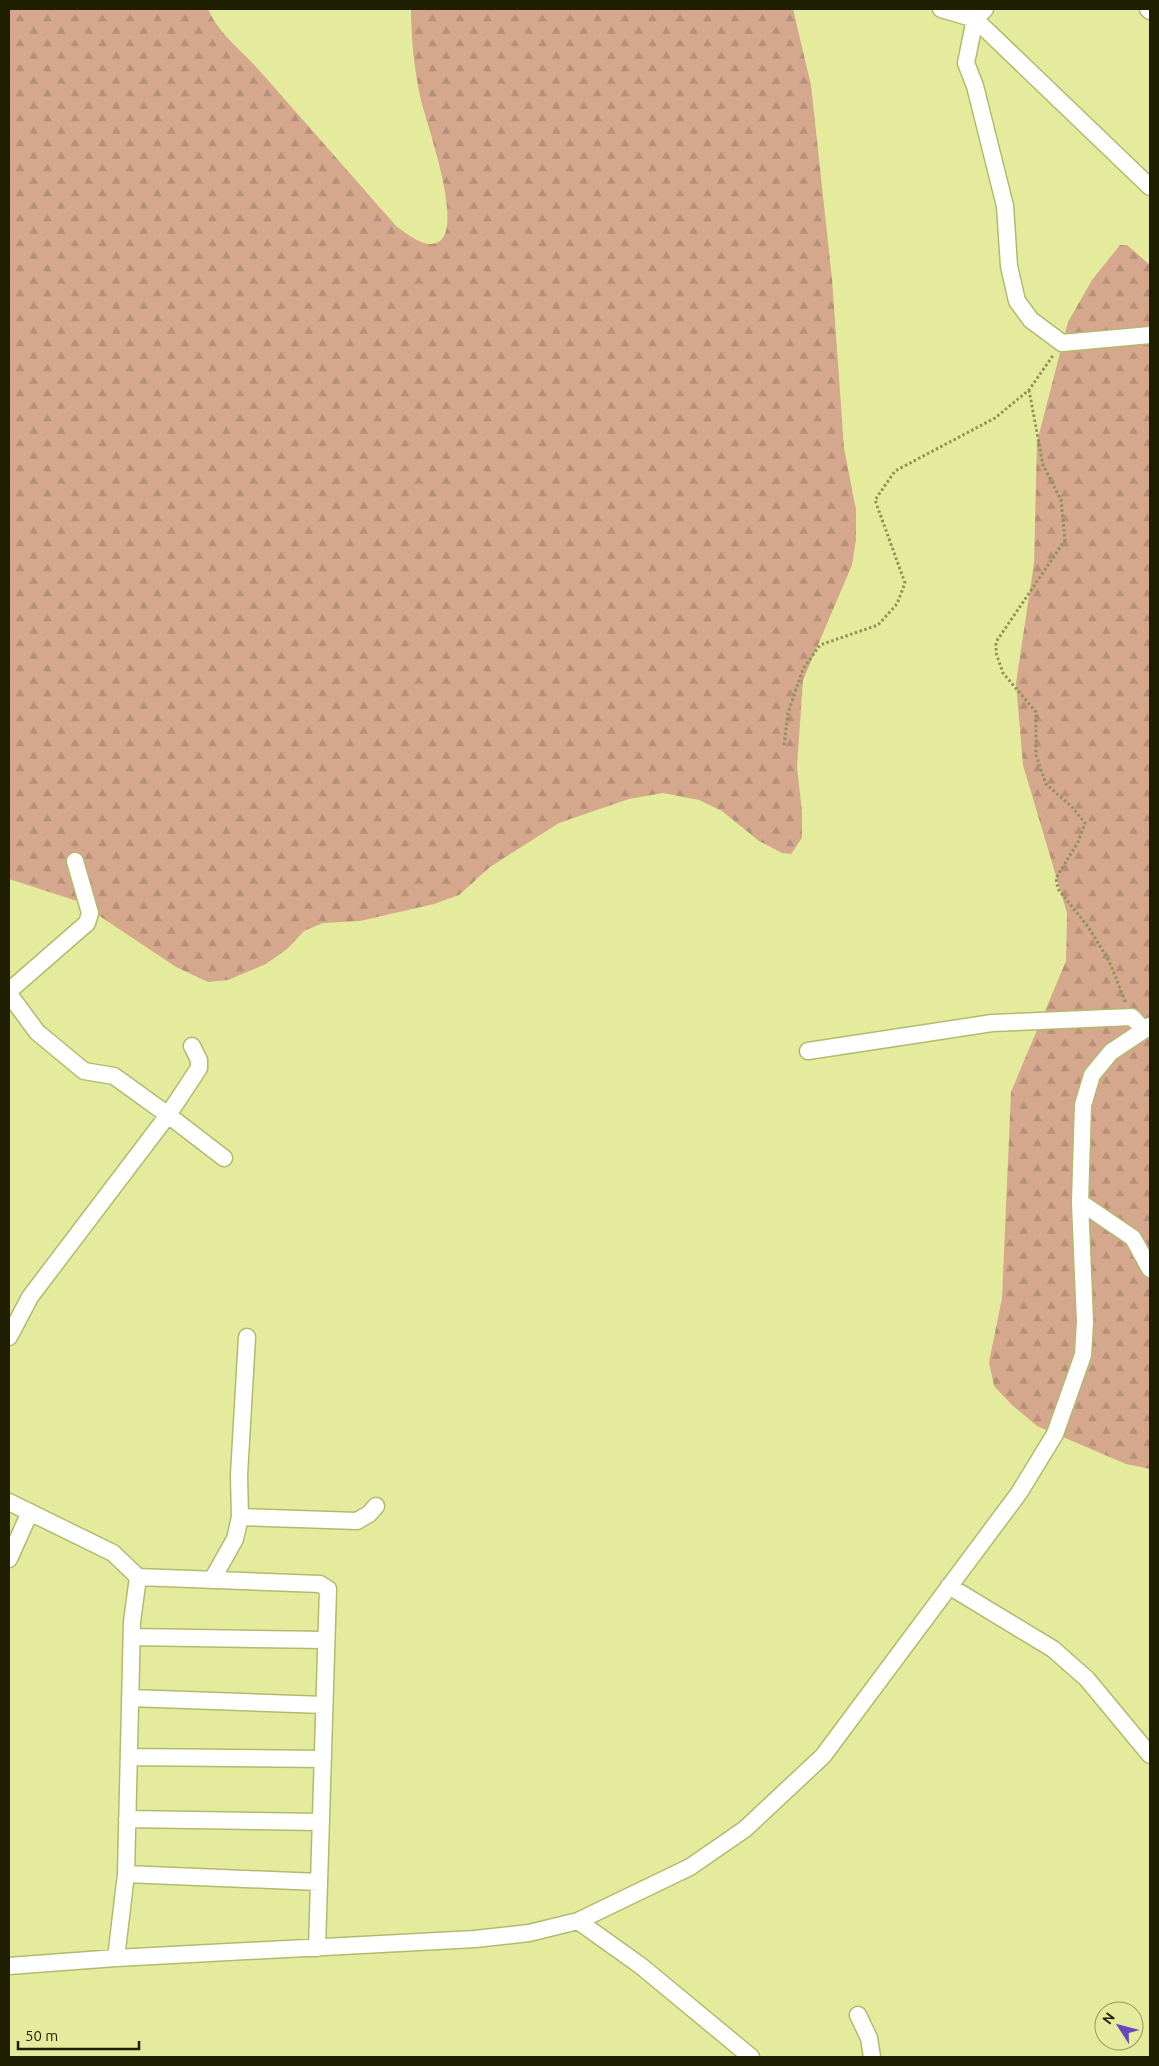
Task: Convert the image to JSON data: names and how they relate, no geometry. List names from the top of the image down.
{
  "scale_bar": "50 m",
  "north": "top left"
}
